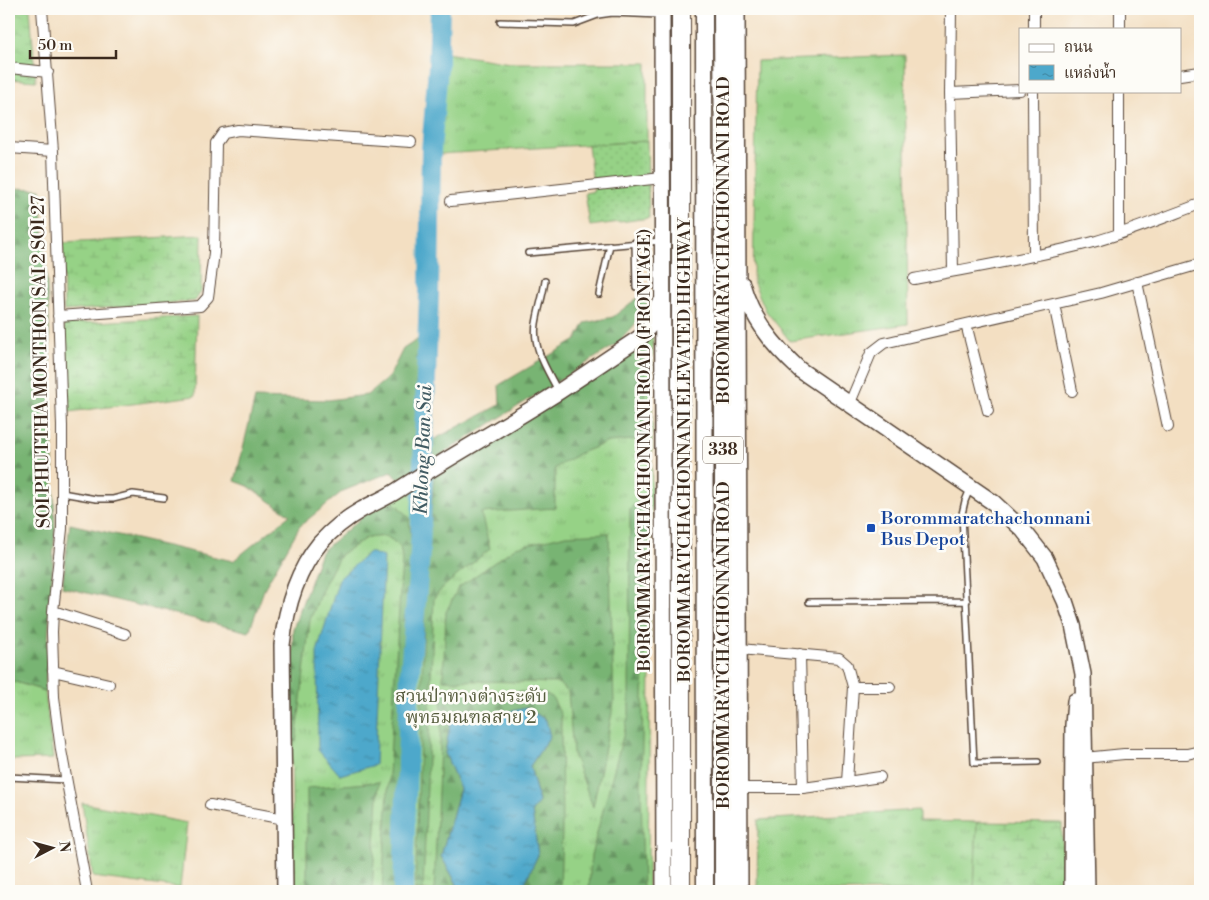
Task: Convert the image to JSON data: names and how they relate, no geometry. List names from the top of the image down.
{
  "streets": {
    "highway": ["BOROMMARATCHACHONNANI ROAD", "338"],
    "main road": ["BOROMMARATCHACHONNANI ROAD (FRONTAGE)", "BOROMMARATCHACHONNANI ELEVATED HIGHWAY"],
    "street": ["SOI PHUTTHA MONTHON SAI 2 SOI 27"]
  },
  "crossings": [
    ["BOROMMARATCHACHONNANI ROAD", "338"]
  ],
  "water": ["Khlong Ban Sai"],
  "parks": ["สวนป่าทางต่างระดับ พุทธมณฑลสาย 2"],
  "places": {
    "transit": ["Borommaratchachonnani Bus Depot"]
  },
  "legend": ["ถนน", "แหล่งน้ำ"],
  "scale_bar": "50 m",
  "north": "right"
}
